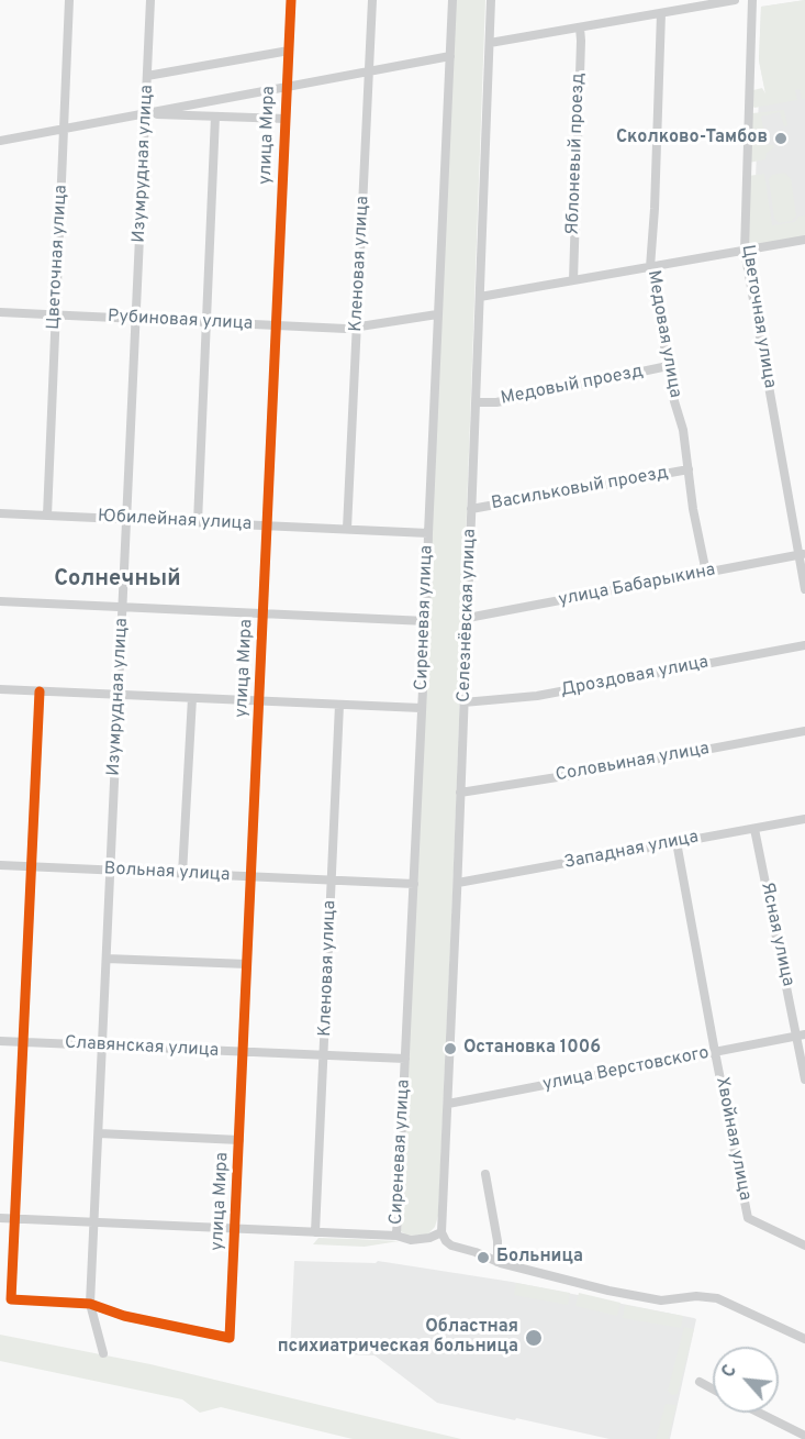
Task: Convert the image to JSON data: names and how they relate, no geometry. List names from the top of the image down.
{
  "streets": {
    "street": [
      "улица Мира",
      "Яблоневый проезд",
      "Изумрудная улица",
      "Цветочная улица",
      "Кленовая улица",
      "Рубиновая улица",
      "Медовая улица",
      "Медовый проезд",
      "Васильковый проезд",
      "Юбилейная улица",
      "улица Бабарыкина",
      "Селезнёвская улица",
      "Сиреневая улица",
      "Дроздовая улица",
      "Соловьиная улица",
      "Западная улица",
      "Вольная улица",
      "Ясная улица",
      "Славянская улица",
      "улица Верстовского",
      "Хвойная улица"
    ]
  },
  "crossings": [
    ["улица Мира", "Изумрудная улица"],
    ["улица Мира", "Рубиновая улица"],
    ["улица Мира", "Юбилейная улица"],
    ["улица Мира", "Вольная улица"],
    ["улица Мира", "Славянская улица"],
    ["Изумрудная улица", "Рубиновая улица"],
    ["Изумрудная улица", "Юбилейная улица"],
    ["Изумрудная улица", "Вольная улица"],
    ["Изумрудная улица", "Славянская улица"],
    ["Цветочная улица", "Рубиновая улица"],
    ["Цветочная улица", "Юбилейная улица"],
    ["Цветочная улица", "улица Бабарыкина"],
    ["Кленовая улица", "Рубиновая улица"],
    ["Кленовая улица", "Юбилейная улица"],
    ["Кленовая улица", "Вольная улица"],
    ["Кленовая улица", "Славянская улица"],
    ["Рубиновая улица", "Сиреневая улица"],
    ["Медовая улица", "Медовый проезд"],
    ["Медовая улица", "Васильковый проезд"],
    ["Медовая улица", "улица Бабарыкина"],
    ["Медовый проезд", "Селезнёвская улица"],
    ["Васильковый проезд", "Селезнёвская улица"],
    ["Юбилейная улица", "Сиреневая улица"],
    ["улица Бабарыкина", "Селезнёвская улица"],
    ["Селезнёвская улица", "Дроздовая улица"],
    ["Селезнёвская улица", "Соловьиная улица"],
    ["Селезнёвская улица", "Западная улица"],
    ["Селезнёвская улица", "улица Верстовского"],
    ["Сиреневая улица", "Вольная улица"],
    ["Сиреневая улица", "Славянская улица"],
    ["Западная улица", "Ясная улица"],
    ["Западная улица", "Хвойная улица"],
    ["Ясная улица", "улица Верстовского"],
    ["улица Верстовского", "Хвойная улица"]
  ],
  "districts": ["Солнечный"],
  "places": [
    "Сколково-Тамбов",
    "Остановка 1006",
    "Больница",
    "Областная психиатрическая больница"
  ],
  "north": "top left"
}
